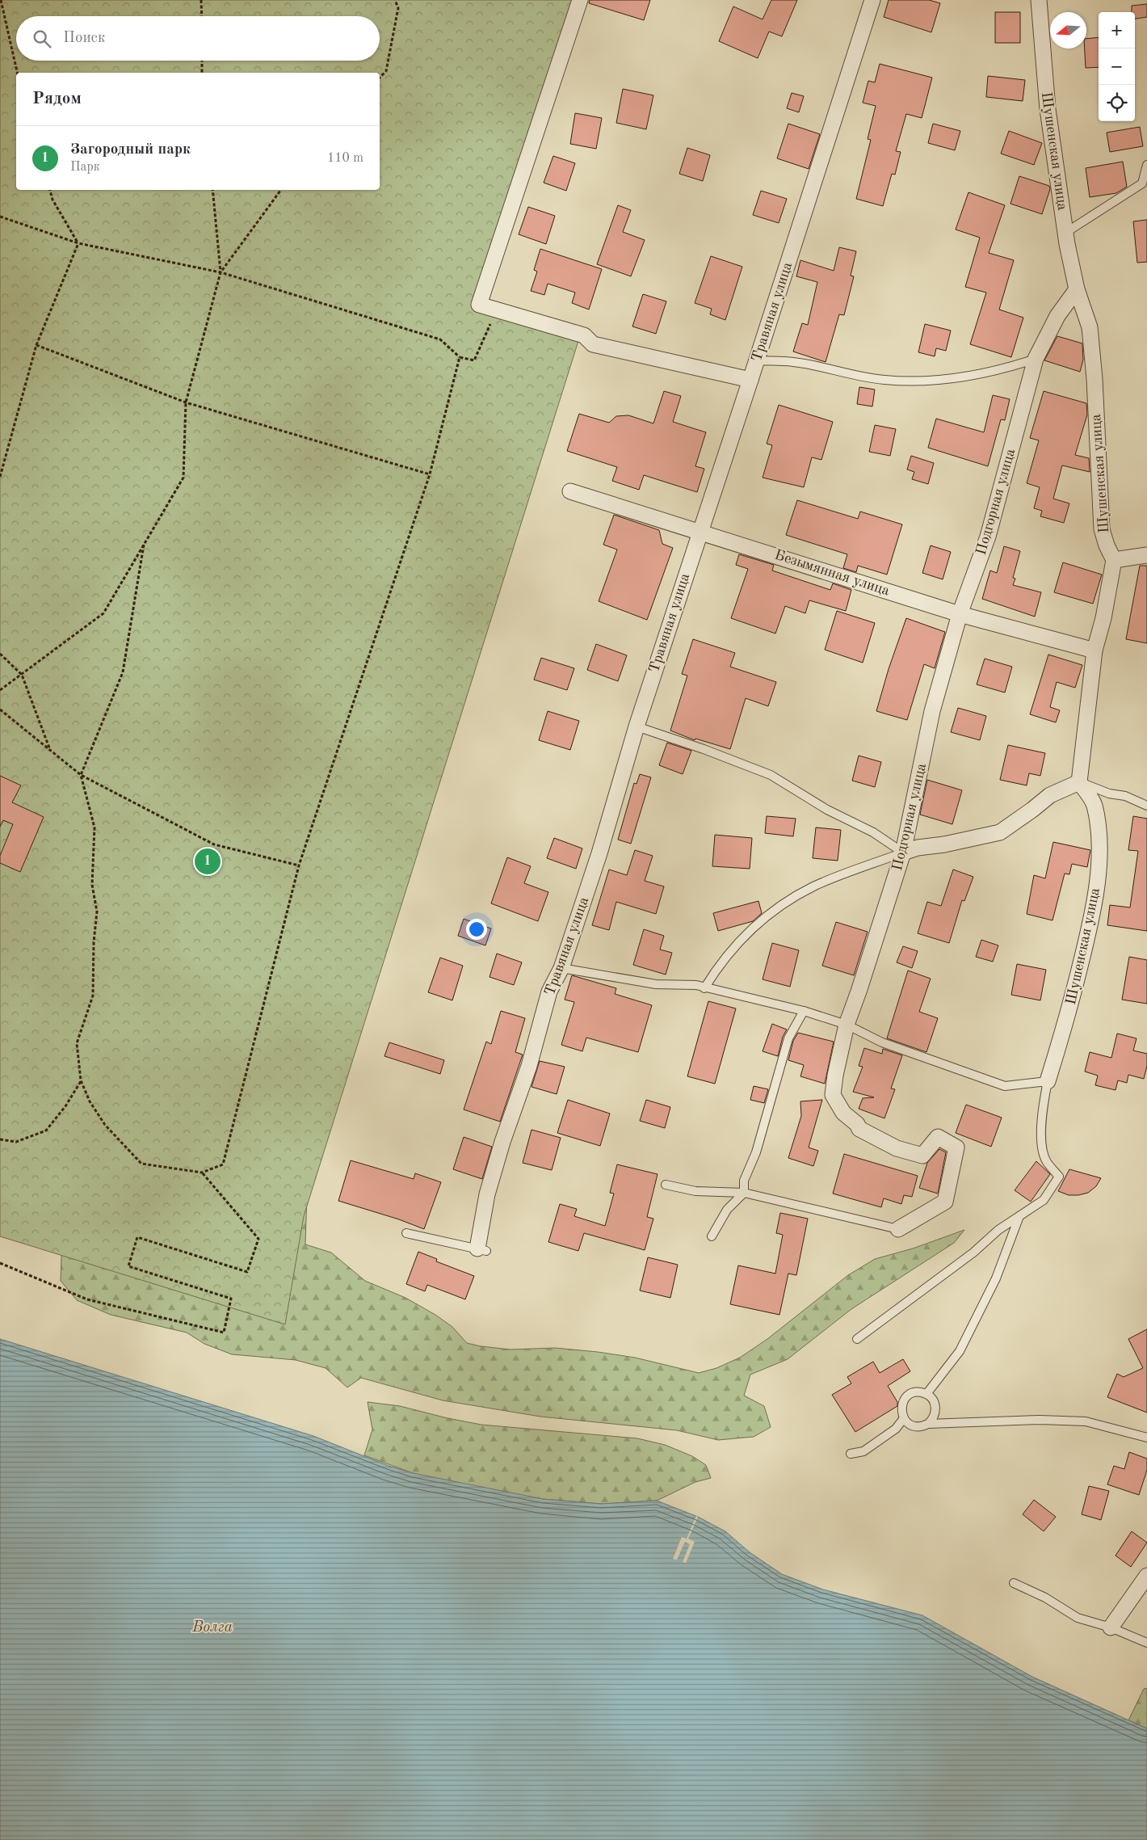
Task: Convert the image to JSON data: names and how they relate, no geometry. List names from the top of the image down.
{
  "streets": {
    "street": [
      "Шушенская улица",
      "Травяная улица",
      "Подгорная улица",
      "Безымянная улица"
    ]
  },
  "crossings": [
    ["Шушенская улица", "Подгорная улица"],
    ["Травяная улица", "Безымянная улица"],
    ["Подгорная улица", "Безымянная улица"]
  ],
  "water": ["Волга"],
  "north": "left",
  "page": {
    "map_buttons": ["+", "−"],
    "search": "Поиск",
    "heading": "Рядом",
    "list": [
      {
        "mark": "1",
        "name": "Загородный парк",
        "note": "Парк",
        "value": "110 m"
      }
    ],
    "pins": "1"
  }
}
